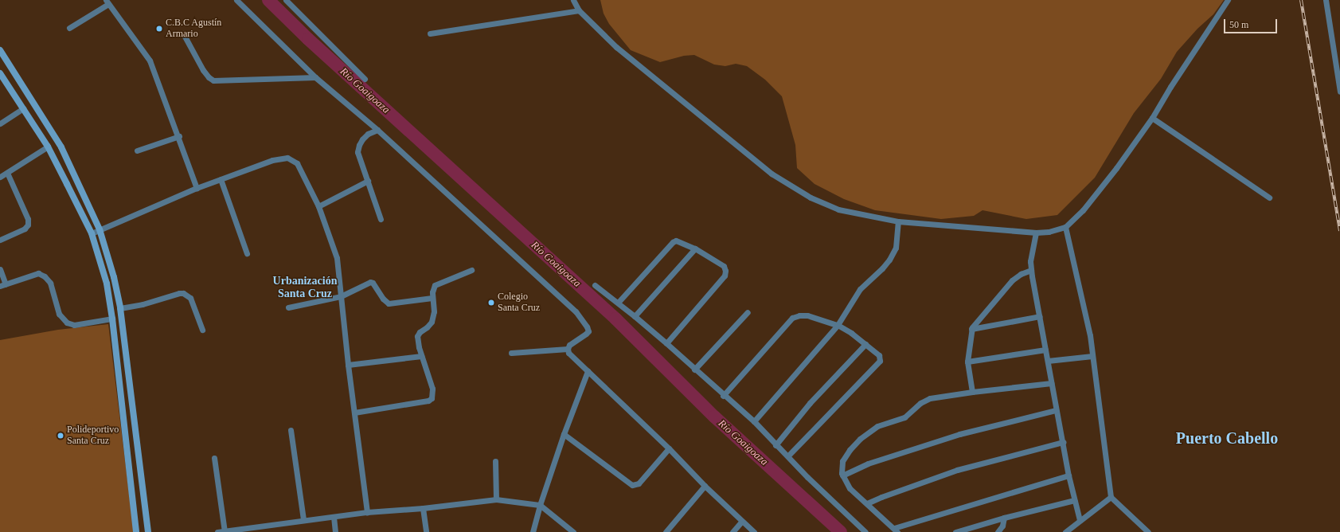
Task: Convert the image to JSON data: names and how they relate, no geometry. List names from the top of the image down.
{
  "districts": ["Urbanización Santa Cruz", "Puerto Cabello"],
  "water": ["Río Goaigoaza"],
  "places": ["C.B.C Agustín Armario", "Colegio Santa Cruz", "Polideportivo Santa Cruz"],
  "scale_bar": "50 m"
}
